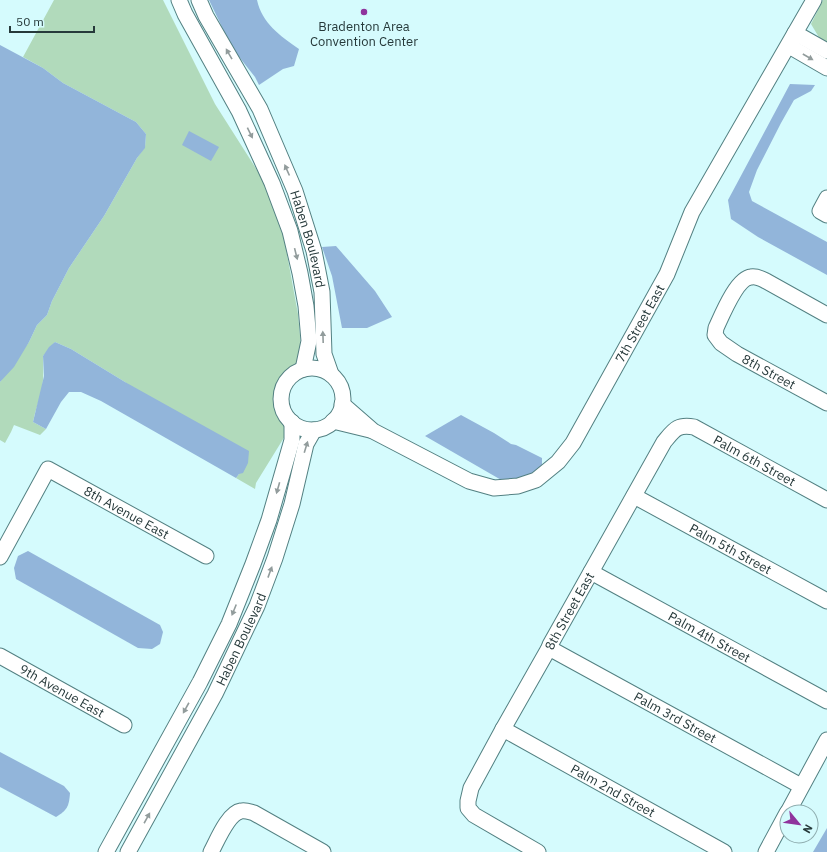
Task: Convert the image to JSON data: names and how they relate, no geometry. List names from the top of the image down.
{
  "streets": {
    "street": [
      "Haben Boulevard",
      "7th Street East",
      "8th Street",
      "Palm 6th Street",
      "8th Avenue East",
      "Palm 5th Street",
      "8th Street East",
      "Palm 4th Street",
      "9th Avenue East",
      "Palm 3rd Street",
      "Palm 2nd Street"
    ]
  },
  "crossings": [
    ["Haben Boulevard", "7th Street East"],
    ["Palm 6th Street", "8th Street East"],
    ["Palm 5th Street", "8th Street East"],
    ["8th Street East", "Palm 4th Street"],
    ["8th Street East", "Palm 3rd Street"],
    ["8th Street East", "Palm 2nd Street"]
  ],
  "places": ["Bradenton Area Convention Center"],
  "scale_bar": "50 m",
  "north": "bottom right"
}
